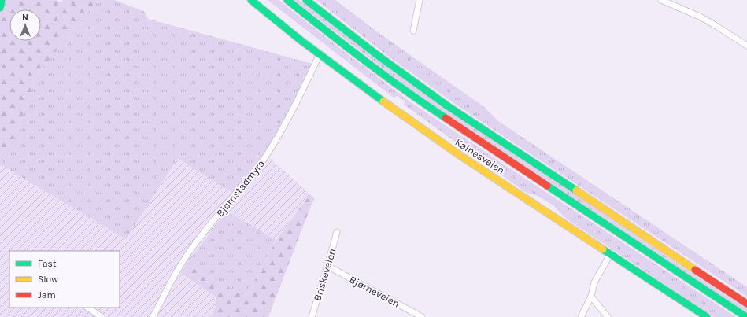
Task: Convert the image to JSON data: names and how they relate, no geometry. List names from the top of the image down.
{
  "streets": {
    "main road": ["Kalnesveien"],
    "street": ["Bjørnstadmyra", "Briskeveien", "Bjørneveien"]
  },
  "crossings": [
    ["Kalnesveien", "Bjørnstadmyra"],
    ["Briskeveien", "Bjørneveien"]
  ],
  "legend": ["Fast", "Slow", "Jam"],
  "north": "top"
}
